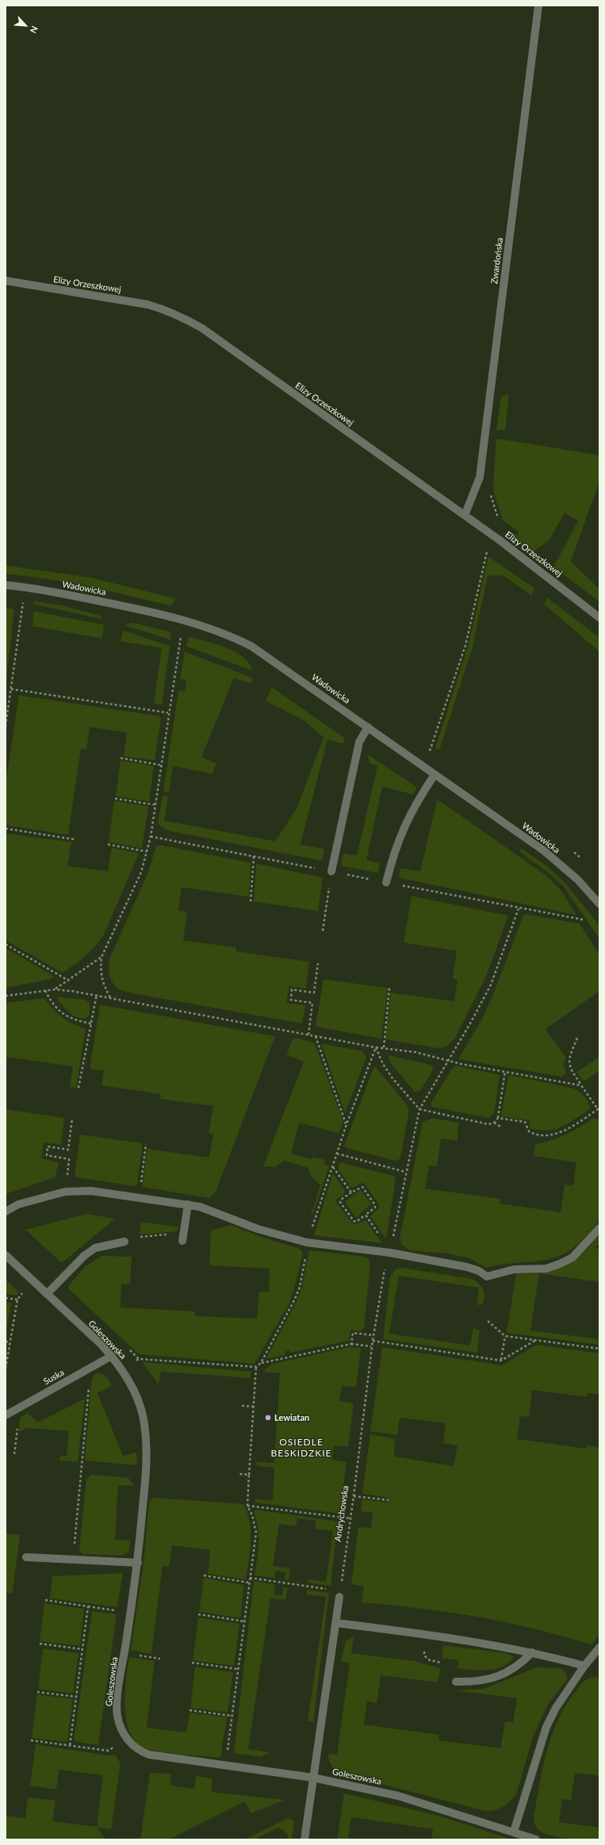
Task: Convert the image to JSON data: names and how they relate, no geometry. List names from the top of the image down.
{
  "streets": {
    "street": [
      "Zwardońska",
      "Elizy Orzeszkowej",
      "Wadowicka",
      "Goleszowska",
      "Suska"
    ],
    "path": ["Andrychowska"]
  },
  "crossings": [
    ["Zwardońska", "Elizy Orzeszkowej"],
    ["Goleszowska", "Suska"]
  ],
  "districts": ["OSIEDLE BESKIDZKIE"],
  "places": ["Lewiatan"],
  "north": "bottom right"
}
